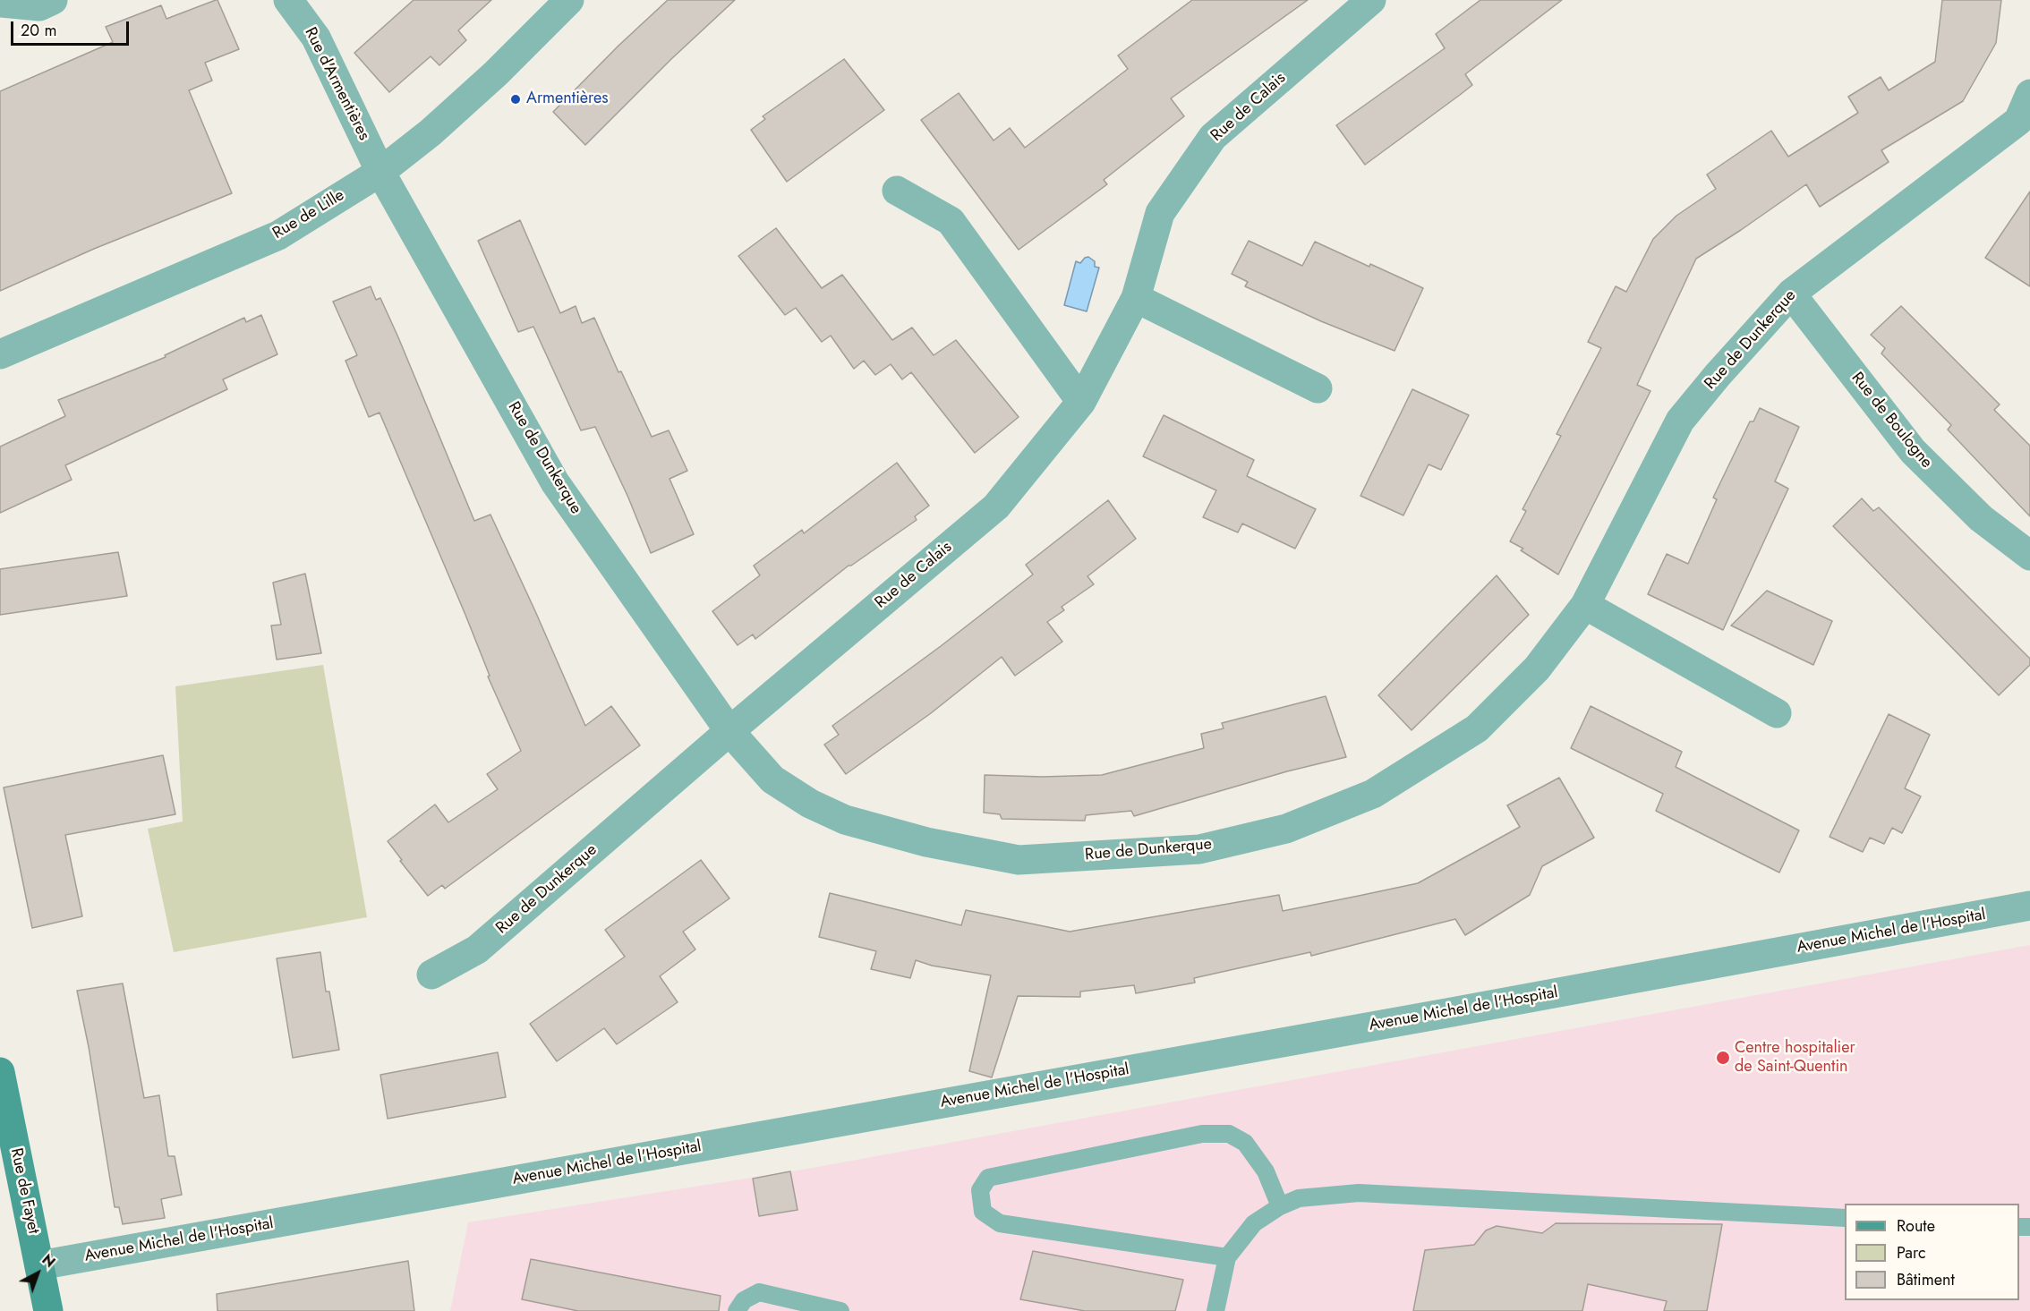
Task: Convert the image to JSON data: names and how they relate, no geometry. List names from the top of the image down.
{
  "streets": {
    "main road": ["Rue de Fayet"],
    "street": [
      "Rue d'Armentières",
      "Rue de Calais",
      "Rue de Lille",
      "Rue de Dunkerque",
      "Rue de Boulogne",
      "Avenue Michel de l'Hospital"
    ]
  },
  "crossings": [
    ["Rue d'Armentières", "Rue de Lille"],
    ["Rue d'Armentières", "Rue de Dunkerque"],
    ["Rue de Calais", "Rue de Dunkerque"],
    ["Rue de Lille", "Rue de Dunkerque"],
    ["Rue de Dunkerque", "Rue de Boulogne"],
    ["Avenue Michel de l'Hospital", "Rue de Fayet"]
  ],
  "places": ["Armentières", "Centre hospitalier de Saint-Quentin"],
  "legend": ["Route", "Parc", "Bâtiment"],
  "scale_bar": "20 m",
  "north": "top right"
}
